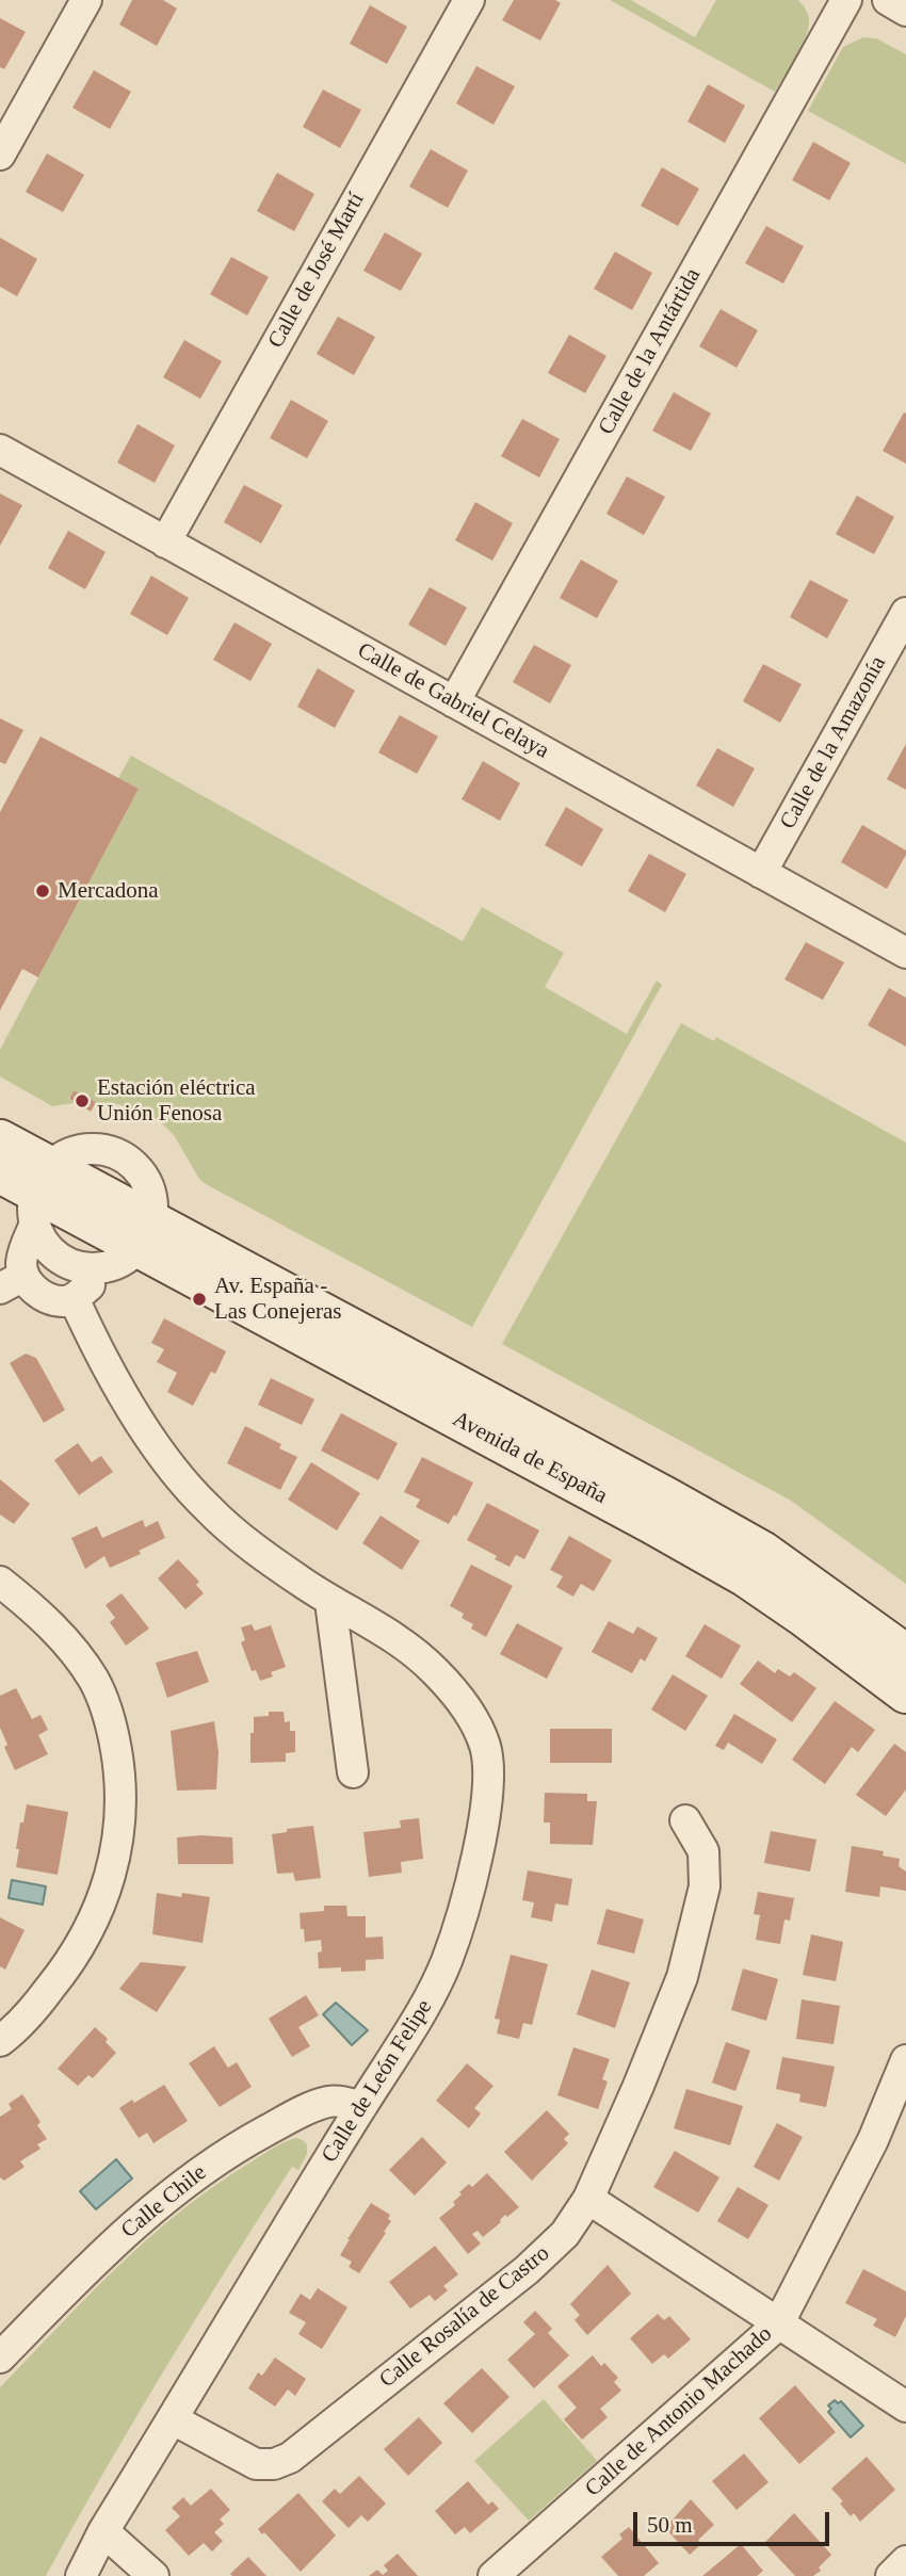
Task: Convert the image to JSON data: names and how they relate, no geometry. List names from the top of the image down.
{
  "streets": {
    "street": [
      "Calle de José Martí",
      "Calle de la Antártida",
      "Calle de Gabriel Celaya",
      "Calle de la Amazonía",
      "Avenida de España",
      "Calle de León Felipe",
      "Calle Chile",
      "Calle Rosalía de Castro",
      "Calle de Antonio Machado"
    ]
  },
  "crossings": [
    ["Calle de José Martí", "Calle de Gabriel Celaya"],
    ["Calle de la Antártida", "Calle de Gabriel Celaya"],
    ["Calle de Gabriel Celaya", "Calle de la Amazonía"],
    ["Calle de León Felipe", "Calle Chile"],
    ["Calle de León Felipe", "Calle Rosalía de Castro"]
  ],
  "places": ["Mercadona", "Estación eléctrica Unión Fenosa", "Av. España - Las Conejeras"],
  "scale_bar": "50 m"
}
